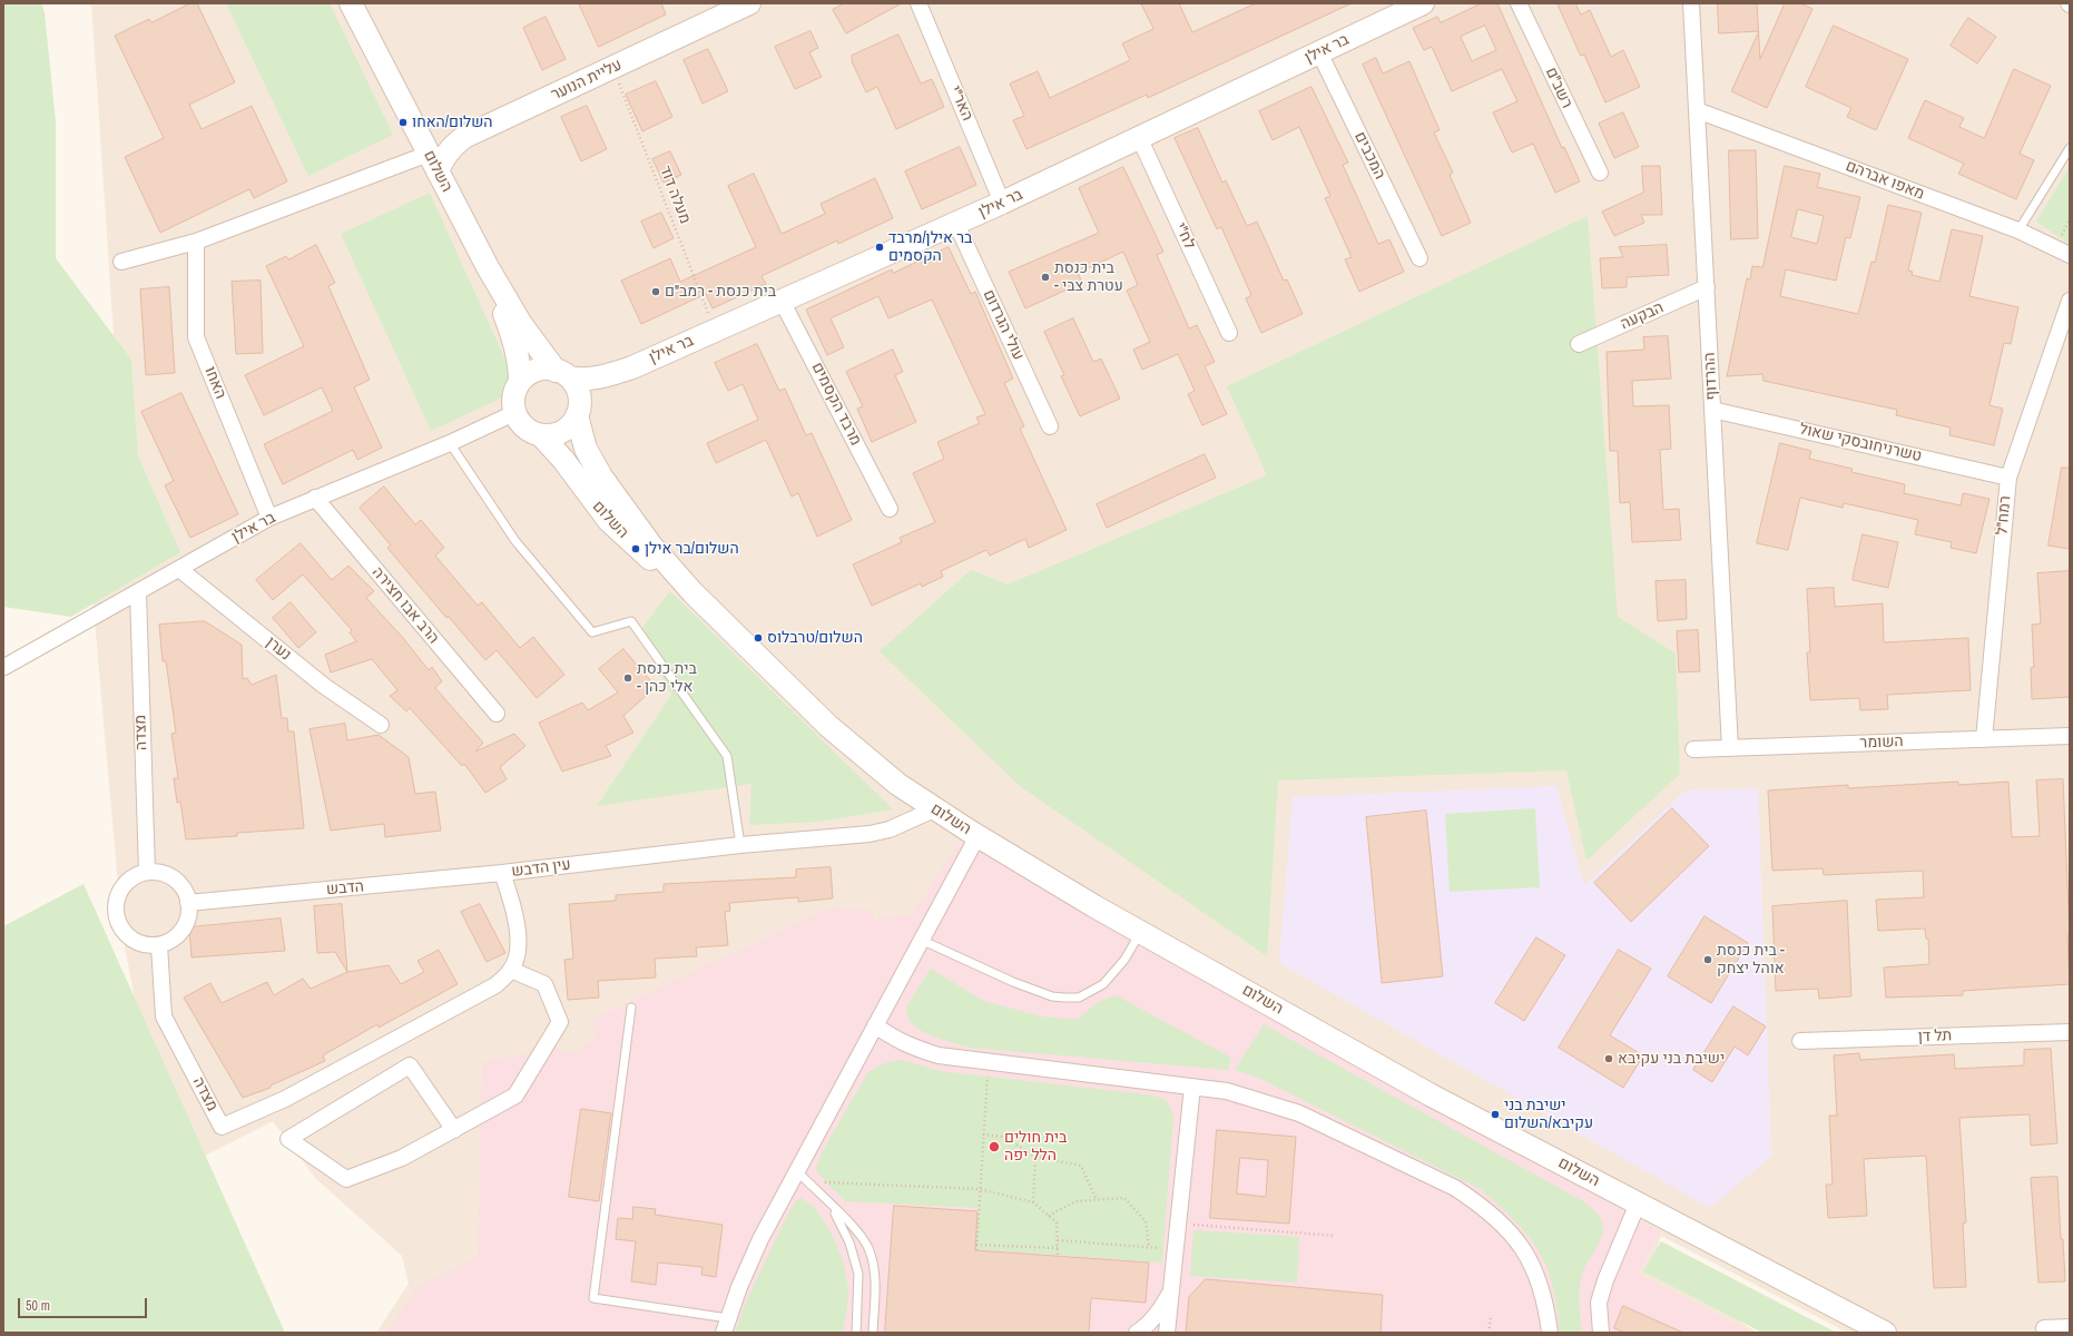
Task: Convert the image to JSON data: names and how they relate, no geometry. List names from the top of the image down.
{
  "streets": {
    "street": [
      "בר אילן",
      "עליית הנוער",
      "רשב\"ם",
      "האר\"י",
      "המכבים",
      "השלום",
      "מאפו אברהם",
      "לח\"י",
      "הבקעה",
      "עולי הגרדום",
      "ההרדוף",
      "האחו",
      "מרבד הקסמים",
      "טשרניחובסקי שאול",
      "רמח\"ל",
      "הרב אבו חצירה",
      "נערן",
      "מצדה",
      "השומר",
      "עין הדבש",
      "הדבש",
      "תל דן"
    ],
    "path": ["מעלה דוד"]
  },
  "crossings": [
    ["בר אילן", "האר\"י"],
    ["בר אילן", "המכבים"],
    ["בר אילן", "השלום"],
    ["בר אילן", "מעלה דוד"],
    ["בר אילן", "לח\"י"],
    ["בר אילן", "עולי הגרדום"],
    ["בר אילן", "האחו"],
    ["בר אילן", "מרבד הקסמים"],
    ["בר אילן", "הרב אבו חצירה"],
    ["בר אילן", "נערן"],
    ["בר אילן", "מצדה"],
    ["עליית הנוער", "השלום"],
    ["עליית הנוער", "מעלה דוד"],
    ["השלום", "עין הדבש"],
    ["מאפו אברהם", "ההרדוף"],
    ["הבקעה", "ההרדוף"],
    ["ההרדוף", "טשרניחובסקי שאול"],
    ["ההרדוף", "השומר"],
    ["טשרניחובסקי שאול", "רמח\"ל"],
    ["רמח\"ל", "השומר"],
    ["מצדה", "עין הדבש"],
    ["מצדה", "הדבש"],
    ["עין הדבש", "הדבש"]
  ],
  "places": [
    "השלום/האחו",
    "בר אילן/מרבד הקסמים",
    "בית כנסת - עטרת צבי",
    "בית כנסת - רמב\"ם",
    "השלום/בר אילן",
    "השלום/טרבלוס",
    "בית כנסת - אלי כהן",
    "בית כנסת - אוהל יצחק",
    "ישיבת בני עקיבא",
    "ישיבת בני עקיבא/השלום",
    "בית חולים הלל יפה"
  ],
  "scale_bar": "50 m"
}
